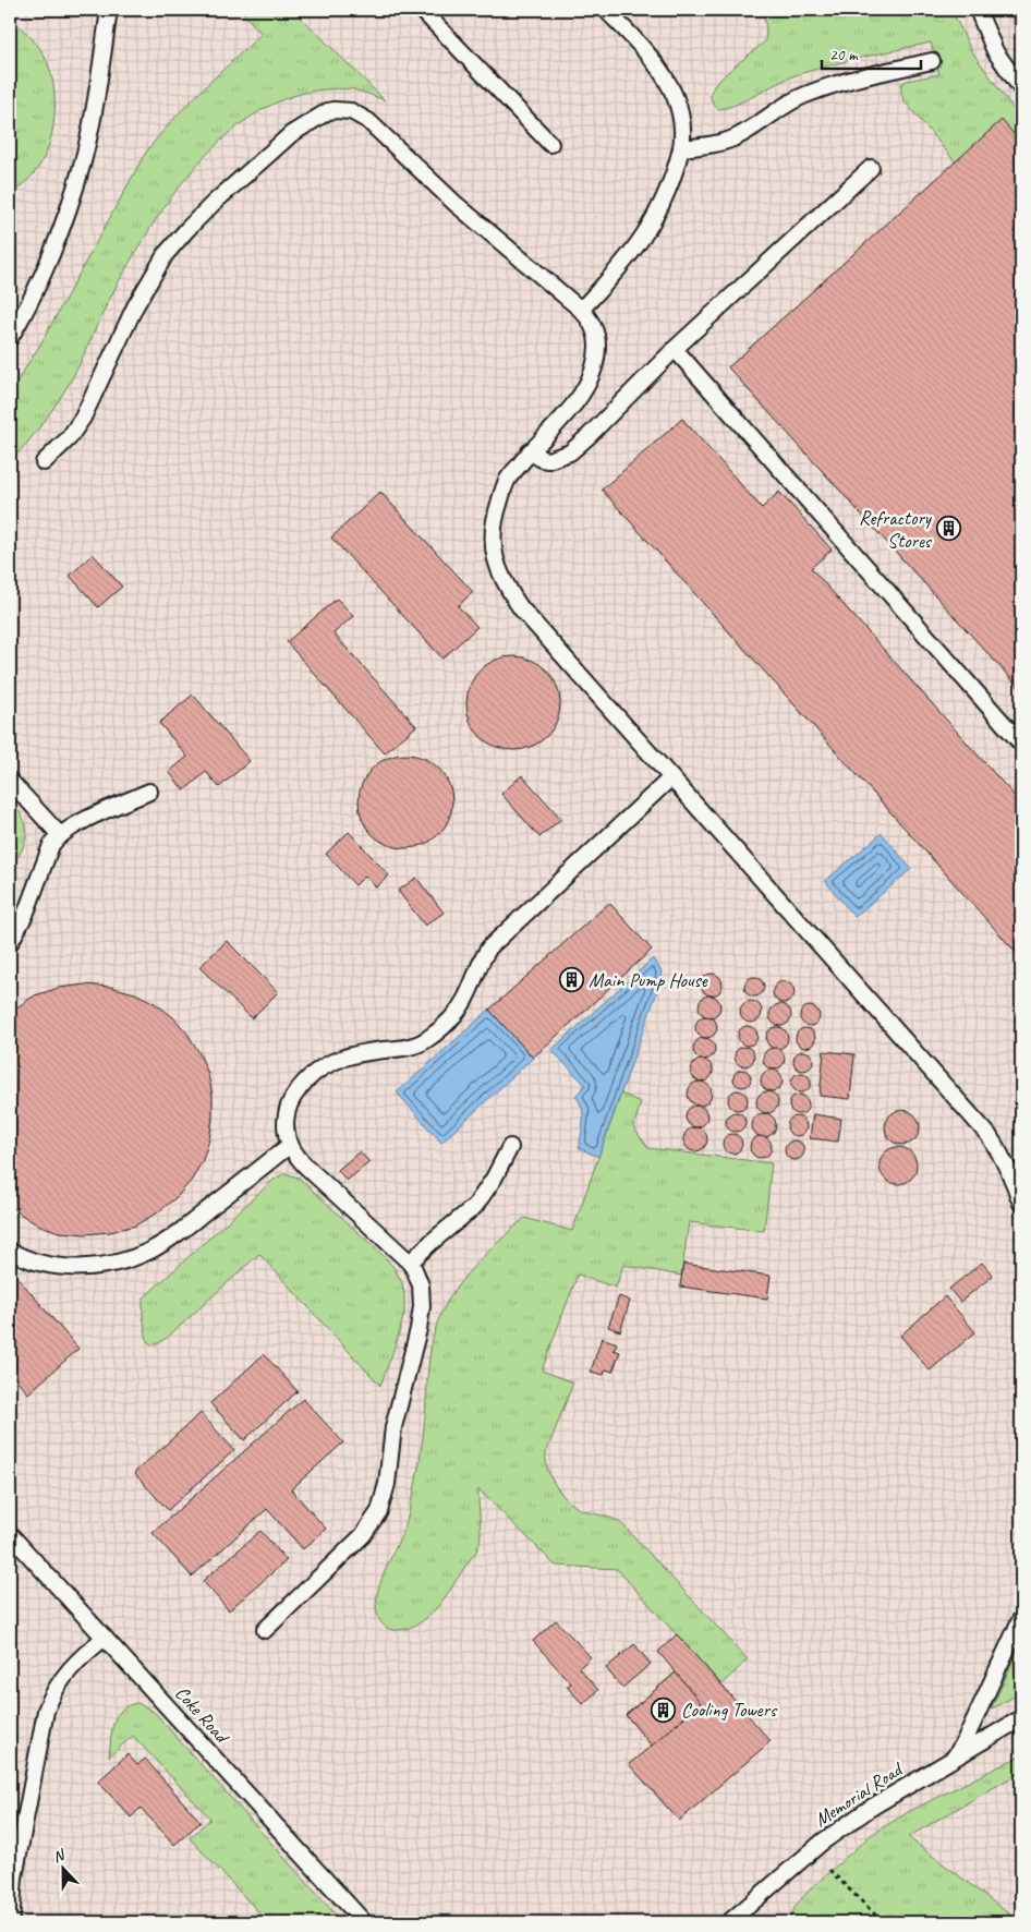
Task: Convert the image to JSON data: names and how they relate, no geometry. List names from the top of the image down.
{
  "streets": {
    "lane": ["Coke Road", "Memorial Road"]
  },
  "places": {
    "building": ["Refractory Stores", "Main Pump House", "Cooling Towers"]
  },
  "scale_bar": "20 m",
  "north": "top"
}
